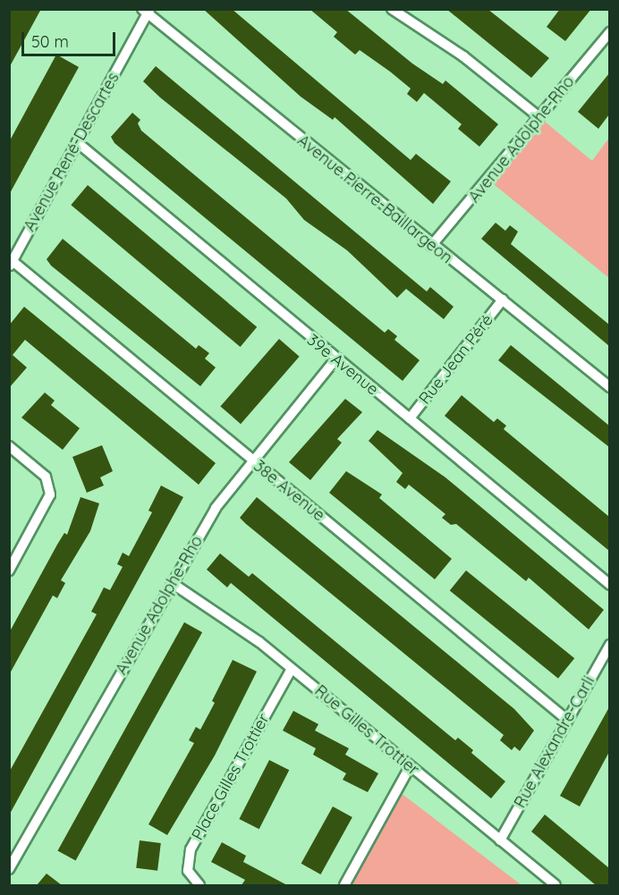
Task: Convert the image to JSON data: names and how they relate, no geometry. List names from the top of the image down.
{
  "streets": {
    "street": [
      "Avenue Adolphe-Rho",
      "Avenue René-Descartes",
      "Avenue Pierre-Baillargeon",
      "Rue Jean Péré",
      "39e Avenue",
      "38e Avenue",
      "Rue Gilles Trottier",
      "Rue Alexandre-Carli",
      "Place Gilles Trottier"
    ]
  },
  "crossings": [
    ["Avenue Adolphe-Rho", "Avenue Pierre-Baillargeon"],
    ["Avenue Adolphe-Rho", "39e Avenue"],
    ["Avenue Adolphe-Rho", "38e Avenue"],
    ["Avenue Adolphe-Rho", "Rue Gilles Trottier"],
    ["Avenue René-Descartes", "Avenue Pierre-Baillargeon"],
    ["Avenue René-Descartes", "39e Avenue"],
    ["Avenue René-Descartes", "38e Avenue"],
    ["Avenue Pierre-Baillargeon", "Rue Jean Péré"],
    ["Rue Jean Péré", "39e Avenue"],
    ["38e Avenue", "Rue Alexandre-Carli"],
    ["Rue Gilles Trottier", "Rue Alexandre-Carli"],
    ["Rue Gilles Trottier", "Place Gilles Trottier"]
  ],
  "scale_bar": "50 m"
}
